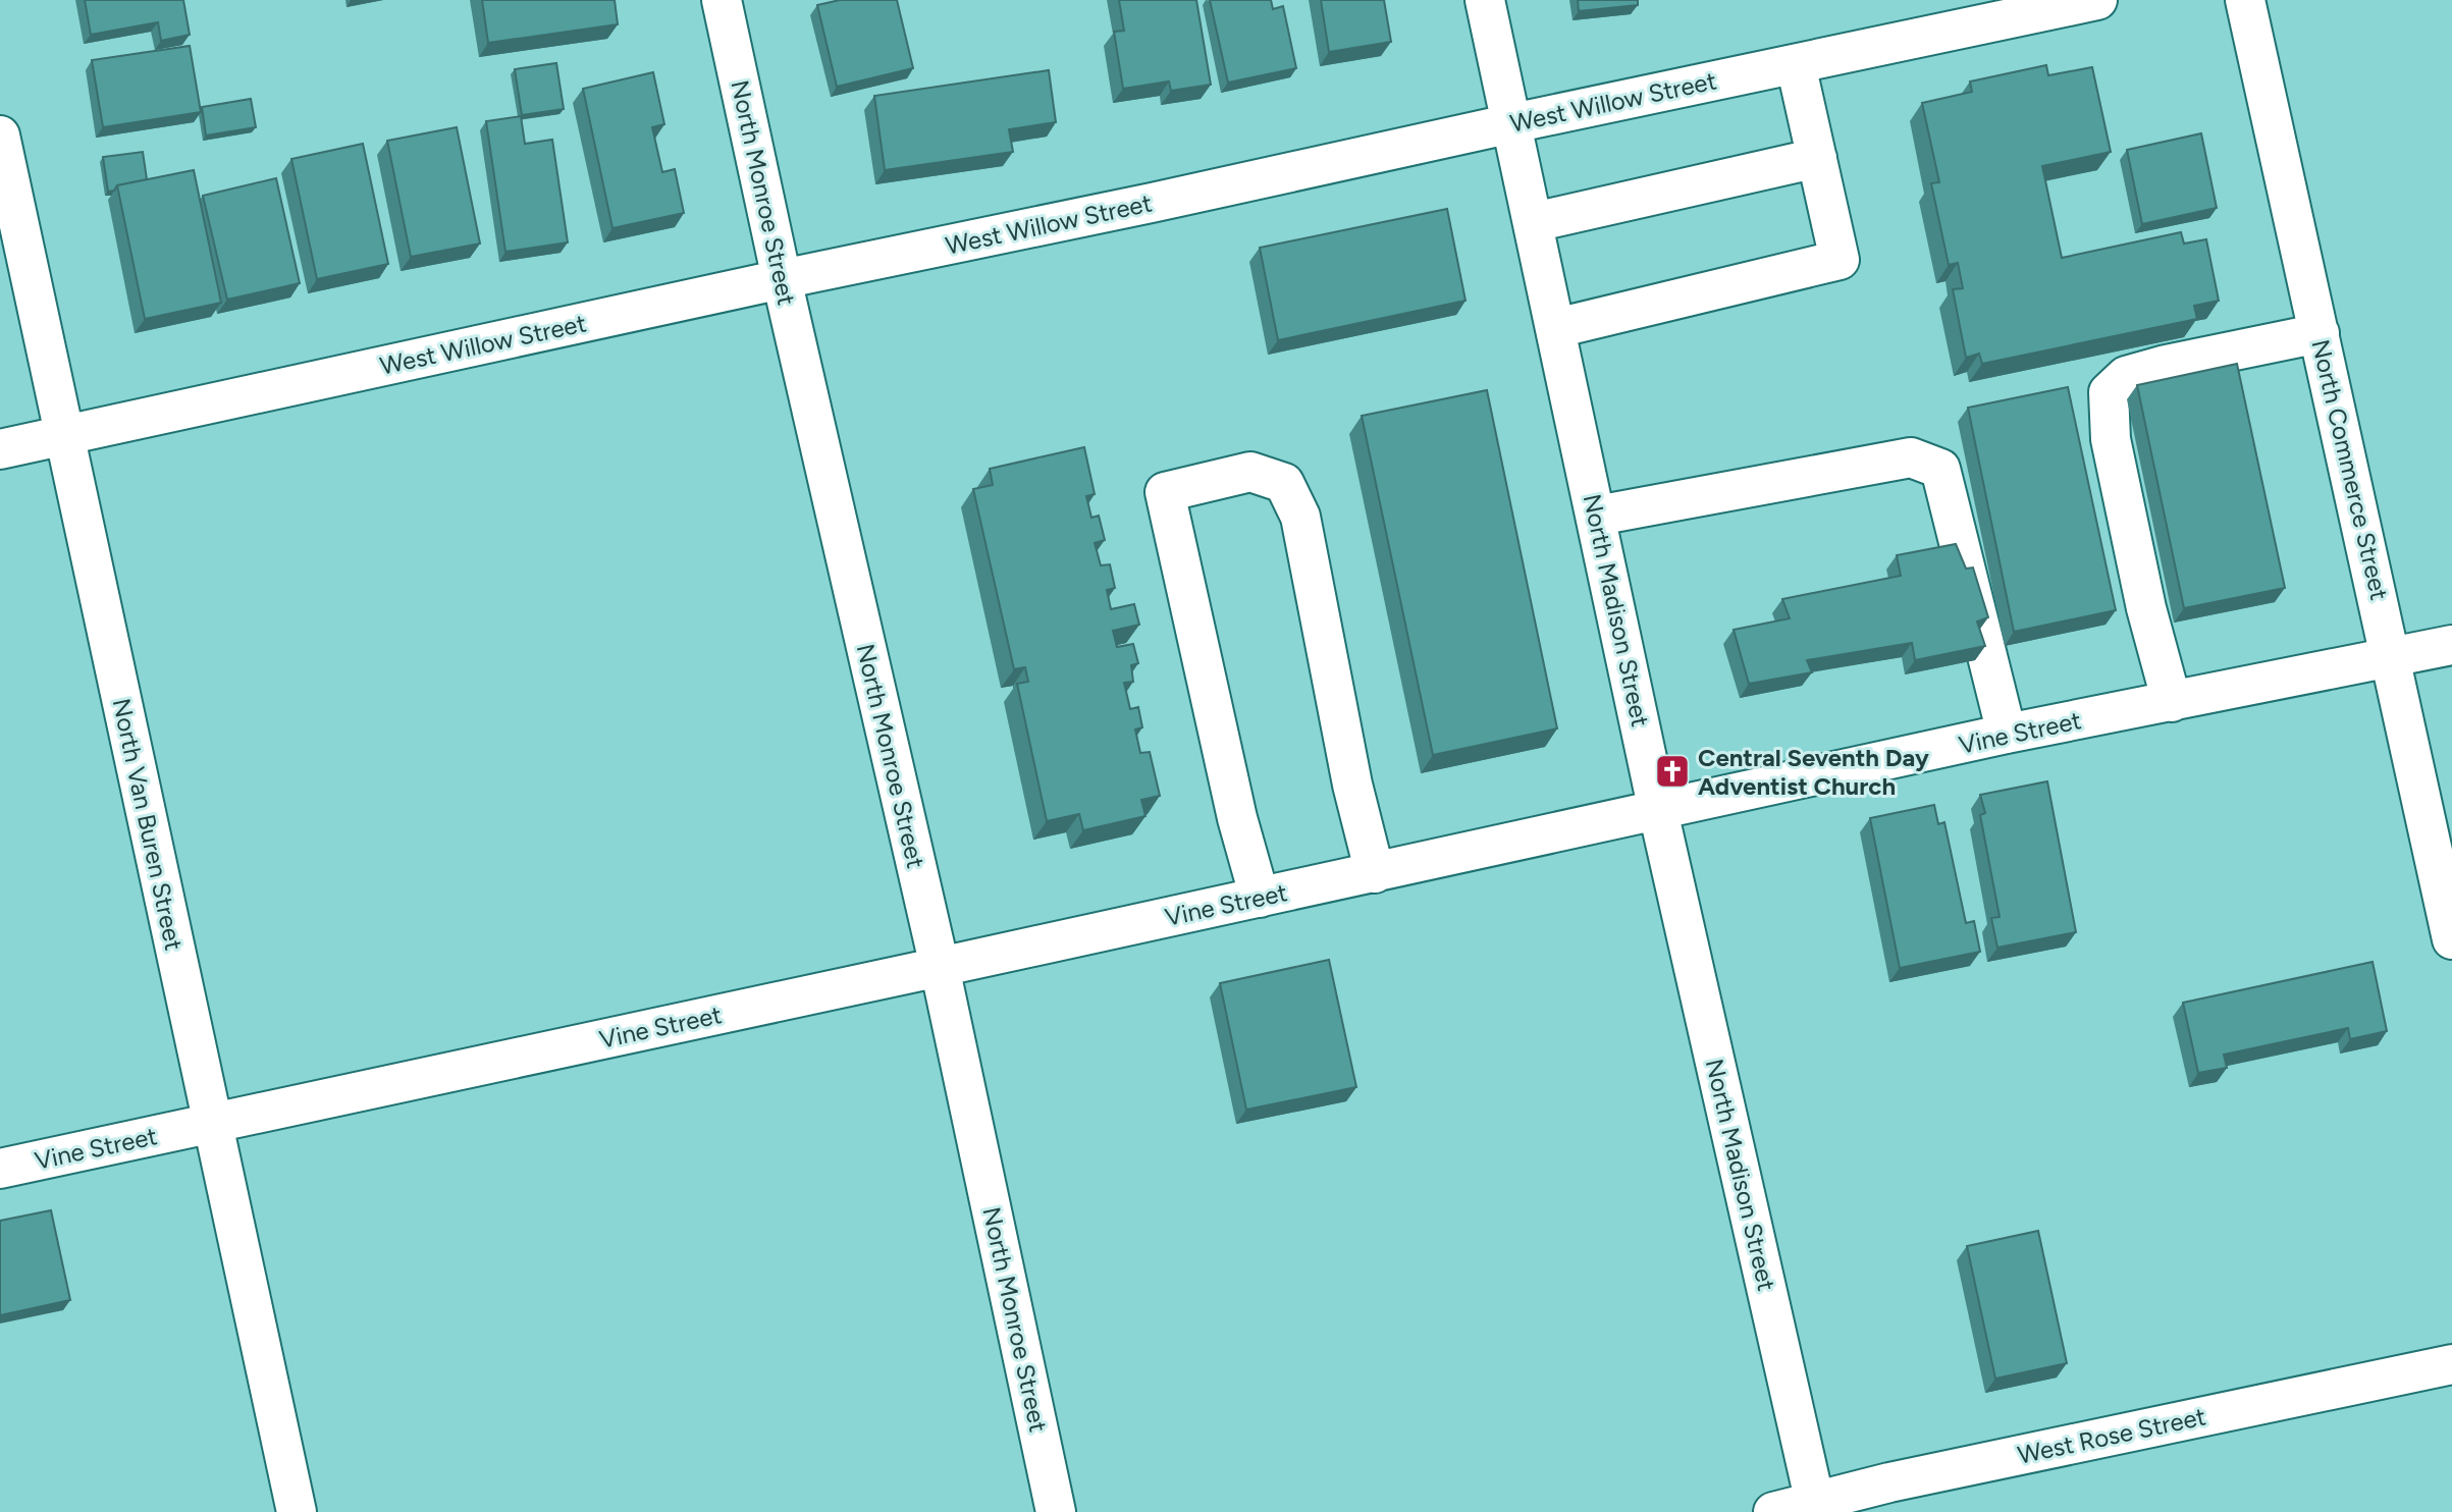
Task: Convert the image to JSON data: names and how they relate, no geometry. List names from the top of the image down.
{
  "streets": {
    "street": [
      "West Willow Street",
      "North Monroe Street",
      "North Commerce Street",
      "North Madison Street",
      "Vine Street",
      "North Van Buren Street",
      "West Rose Street"
    ]
  },
  "crossings": [
    ["West Willow Street", "North Monroe Street"],
    ["West Willow Street", "North Madison Street"],
    ["West Willow Street", "North Van Buren Street"],
    ["North Monroe Street", "Vine Street"],
    ["North Commerce Street", "Vine Street"],
    ["North Madison Street", "Vine Street"],
    ["North Madison Street", "West Rose Street"],
    ["Vine Street", "North Van Buren Street"]
  ],
  "places": {
    "church": ["Central Seventh Day Adventist Church"]
  }
}
